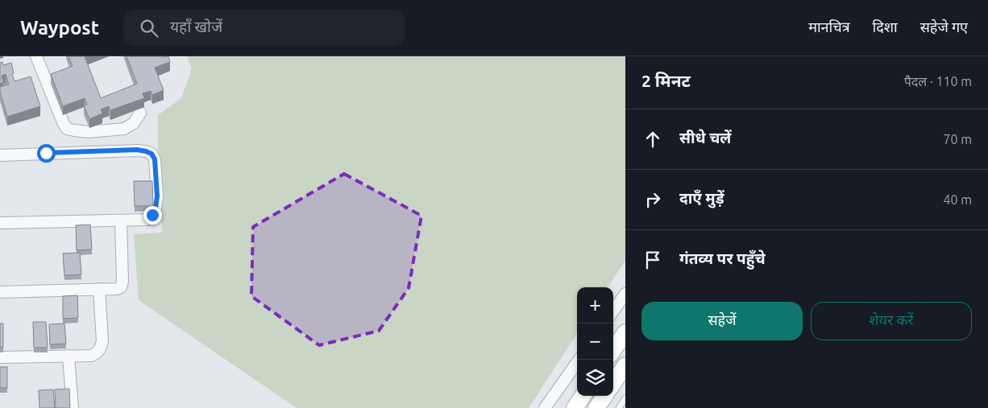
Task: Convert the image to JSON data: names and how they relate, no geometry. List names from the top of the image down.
{
  "page": {
    "header": "Waypost",
    "search": "यहाँ खोजें",
    "nav": ["मानचित्र", "दिशा", "सहेजे गए"],
    "heading": ["2 मिनट", "पैदल · 110 m"],
    "list": [
      ["सीधे चलें", "70 m"],
      ["दाएँ मुड़ें", "40 m"],
      "गंतव्य पर पहुँचे"
    ],
    "map_buttons": ["+", "−"],
    "buttons": ["सहेजें", "शेयर करें"]
  }
}
